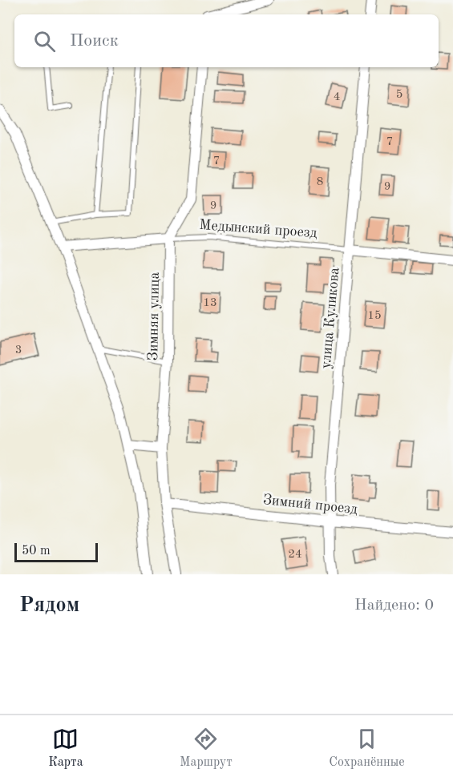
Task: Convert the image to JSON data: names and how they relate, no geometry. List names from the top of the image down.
{
  "streets": {
    "street": [
      "Медынский проезд",
      "Зимняя улица",
      "улица Куликова",
      "Зимний проезд"
    ]
  },
  "crossings": [
    ["Медынский проезд", "Зимняя улица"],
    ["Медынский проезд", "улица Куликова"],
    ["Зимняя улица", "Зимний проезд"],
    ["улица Куликова", "Зимний проезд"]
  ],
  "house_numbers": [
    "5",
    "4",
    "7",
    "7",
    "8",
    "9",
    "9",
    "13",
    "15",
    "3",
    "24"
  ],
  "scale_bar": "50 m",
  "page": {
    "search": "Поиск",
    "scale": "50 m",
    "heading": ["Рядом", "Найдено: 0"],
    "nav": ["Карта", "Маршрут", "Сохранённые"]
  }
}
